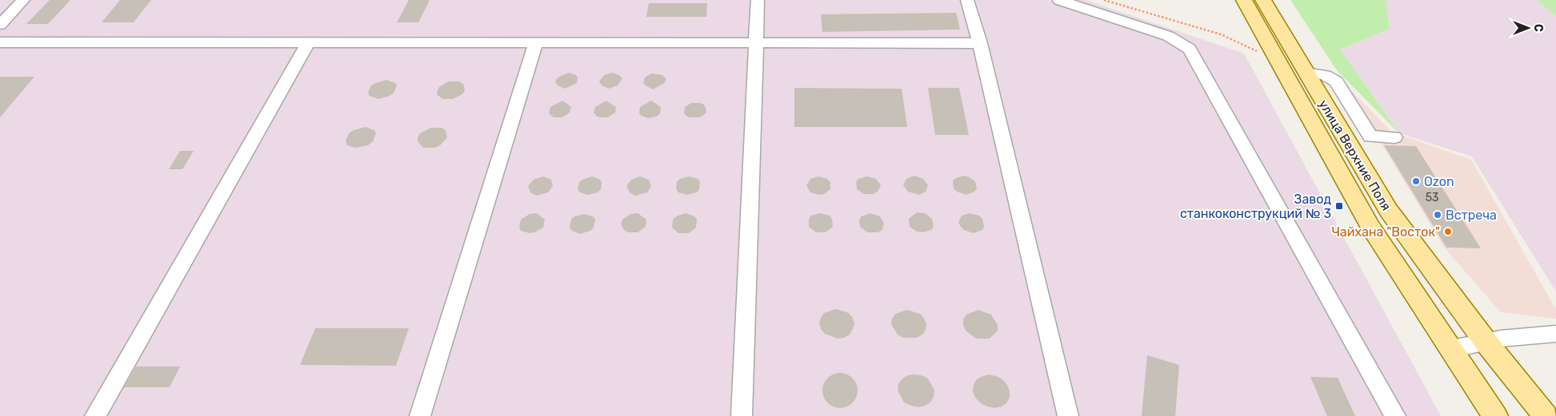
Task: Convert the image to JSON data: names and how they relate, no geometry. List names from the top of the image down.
{
  "streets": {
    "main road": ["улица Верхние Поля"]
  },
  "places": {
    "other": ["Ozon", "Встреча", "Чайхана \"Восток\""],
    "transit": ["Завод станкоконструкций № 3"]
  },
  "house_numbers": ["53"],
  "north": "right"
}
